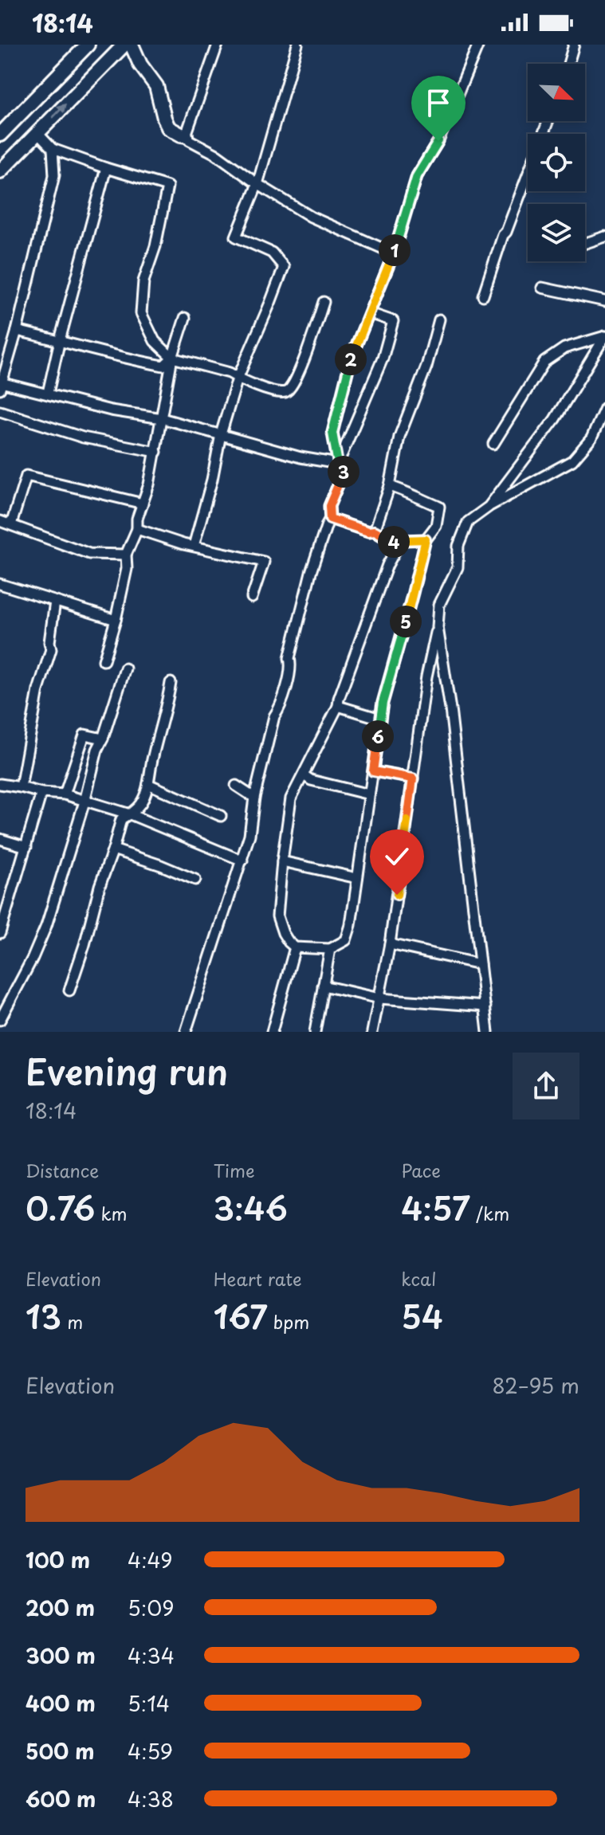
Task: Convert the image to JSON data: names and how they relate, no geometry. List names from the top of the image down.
{
  "north": "bottom right",
  "page": {
    "status": "18:14",
    "pins": [
      "1",
      "2",
      "3",
      "4",
      "5",
      "6"
    ],
    "heading": ["Evening run", "18:14"],
    "stats": [
      ["Distance", "0.76 km"],
      ["Time", "3:46"],
      ["Pace", "4:57 /km"],
      ["Elevation", "13 m"],
      ["Heart rate", "167 bpm"],
      ["kcal", "54"]
    ],
    "chart": ["Elevation", "82–95 m"],
    "list": [
      {
        "name": "100 m",
        "note": "4:49"
      },
      {
        "name": "200 m",
        "note": "5:09"
      },
      {
        "name": "300 m",
        "note": "4:34"
      },
      {
        "name": "400 m",
        "note": "5:14"
      },
      {
        "name": "500 m",
        "note": "4:59"
      },
      {
        "name": "600 m",
        "note": "4:38"
      }
    ]
  }
}
